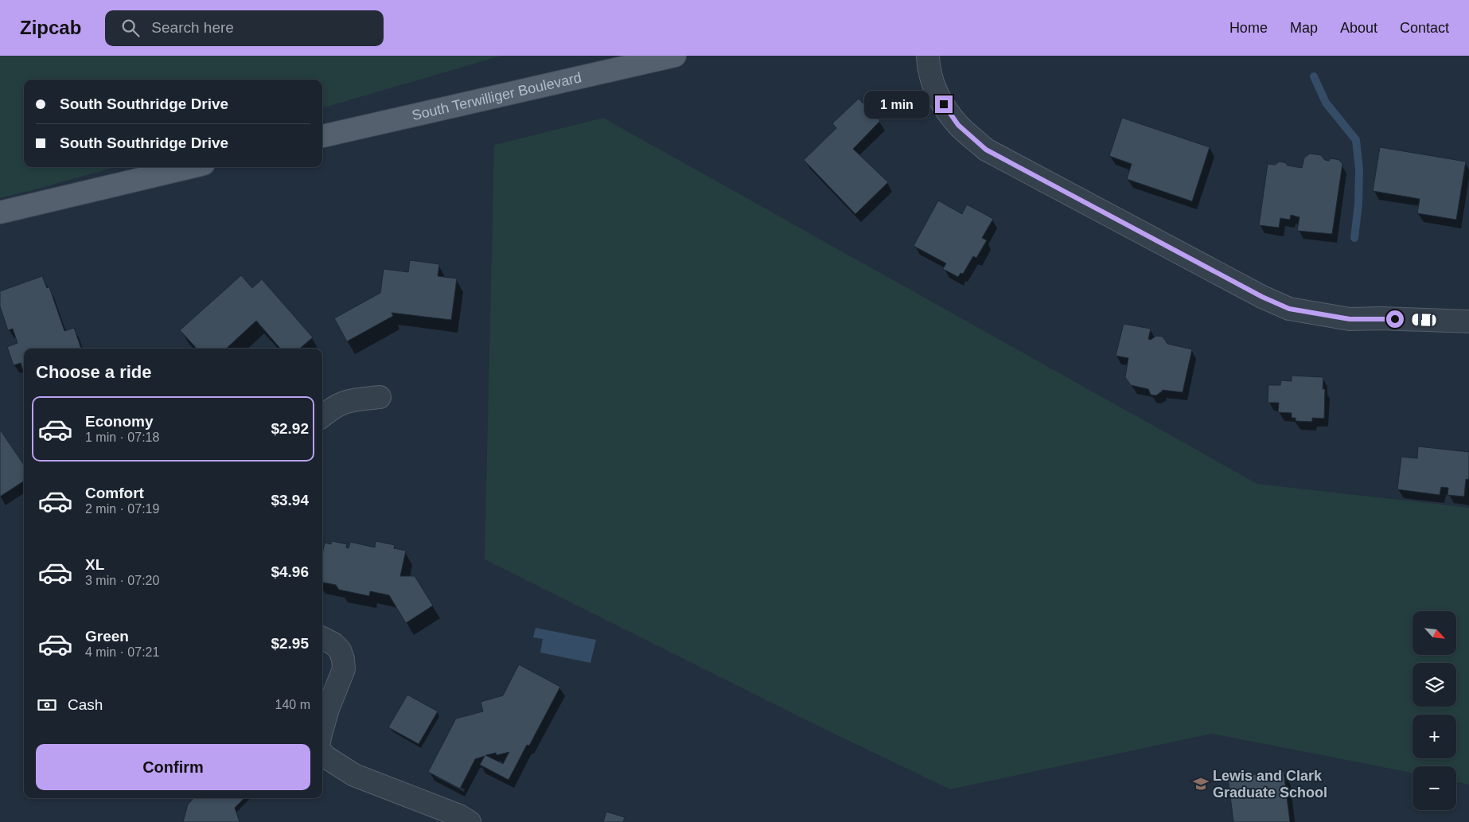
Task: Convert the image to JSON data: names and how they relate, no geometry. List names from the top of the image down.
{
  "streets": {
    "main road": ["South Terwilliger Boulevard"]
  },
  "places": {
    "school or university": ["Lewis and Clark Graduate School"]
  },
  "north": "bottom right",
  "page": {
    "header": "Zipcab",
    "search": "Search here",
    "nav": [
      "Home",
      "Map",
      "About",
      "Contact"
    ],
    "banner": ["South Southridge Drive", "South Southridge Drive"],
    "bubble": "1 min",
    "heading": "Choose a ride",
    "list": [
      {
        "name": "Economy",
        "note": "1 min · 07:18",
        "value": "$2.92"
      },
      {
        "name": "Comfort",
        "note": "2 min · 07:19",
        "value": "$3.94"
      },
      {
        "name": "XL",
        "note": "3 min · 07:20",
        "value": "$4.96"
      },
      {
        "name": "Green",
        "note": "4 min · 07:21",
        "value": "$2.95"
      }
    ],
    "map_buttons": ["+", "−"],
    "pay": ["Cash", "140 m"],
    "buttons": "Confirm"
  }
}
